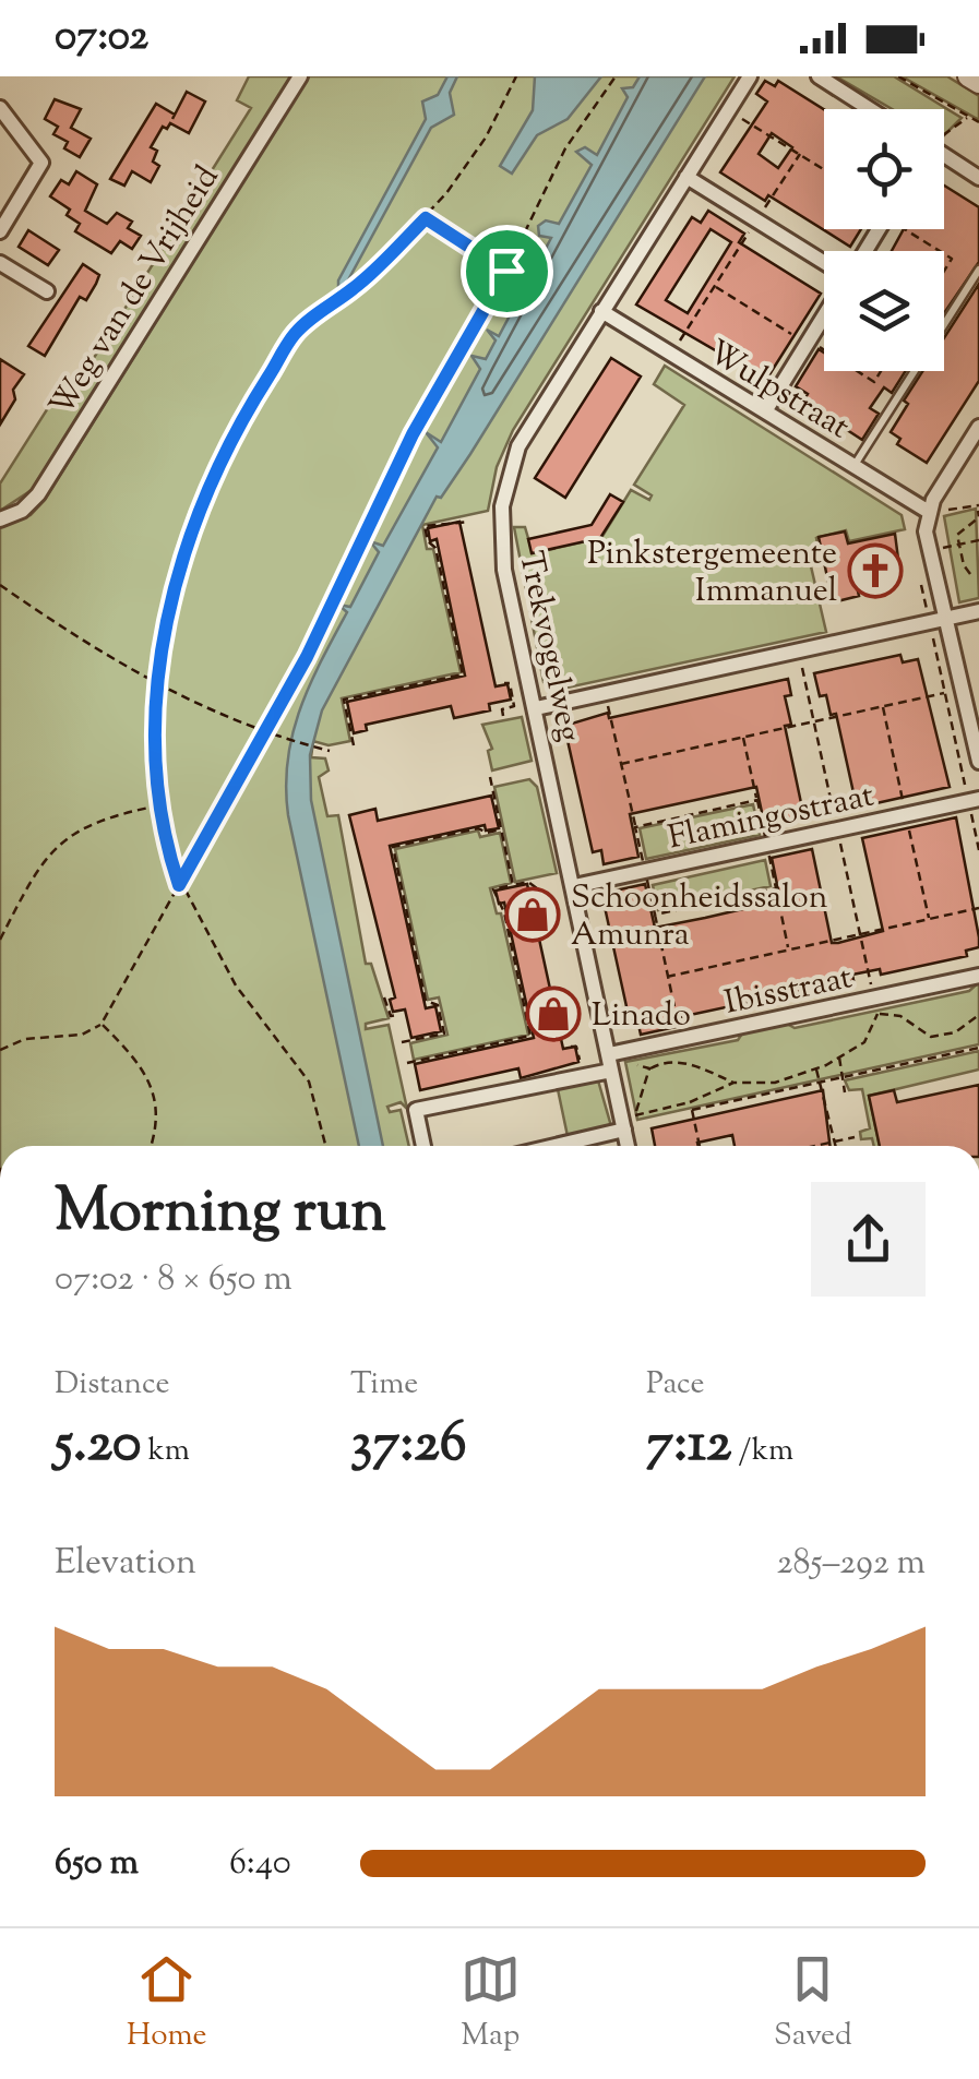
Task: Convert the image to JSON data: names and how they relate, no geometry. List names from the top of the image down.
{
  "streets": {
    "street": [
      "Weg van de Vrijheid",
      "Wulpstraat",
      "Trekvogelweg",
      "Flamingostraat",
      "Ibisstraat"
    ]
  },
  "crossings": [
    ["Wulpstraat", "Trekvogelweg"],
    ["Trekvogelweg", "Flamingostraat"],
    ["Trekvogelweg", "Ibisstraat"]
  ],
  "places": {
    "church": ["Pinkstergemeente Immanuel"],
    "shop": ["Schoonheidssalon Amunra", "Linado"]
  },
  "page": {
    "status": "07:02",
    "heading": ["Morning run", "07:02 · 8 × 650 m"],
    "stats": [
      ["Distance", "5.20 km"],
      ["Time", "37:26"],
      ["Pace", "7:12 /km"]
    ],
    "chart": ["Elevation", "285–292 m"],
    "list": [
      {
        "name": "650 m",
        "note": "6:40"
      }
    ],
    "tabs": ["Home", "Map", "Saved"]
  }
}
